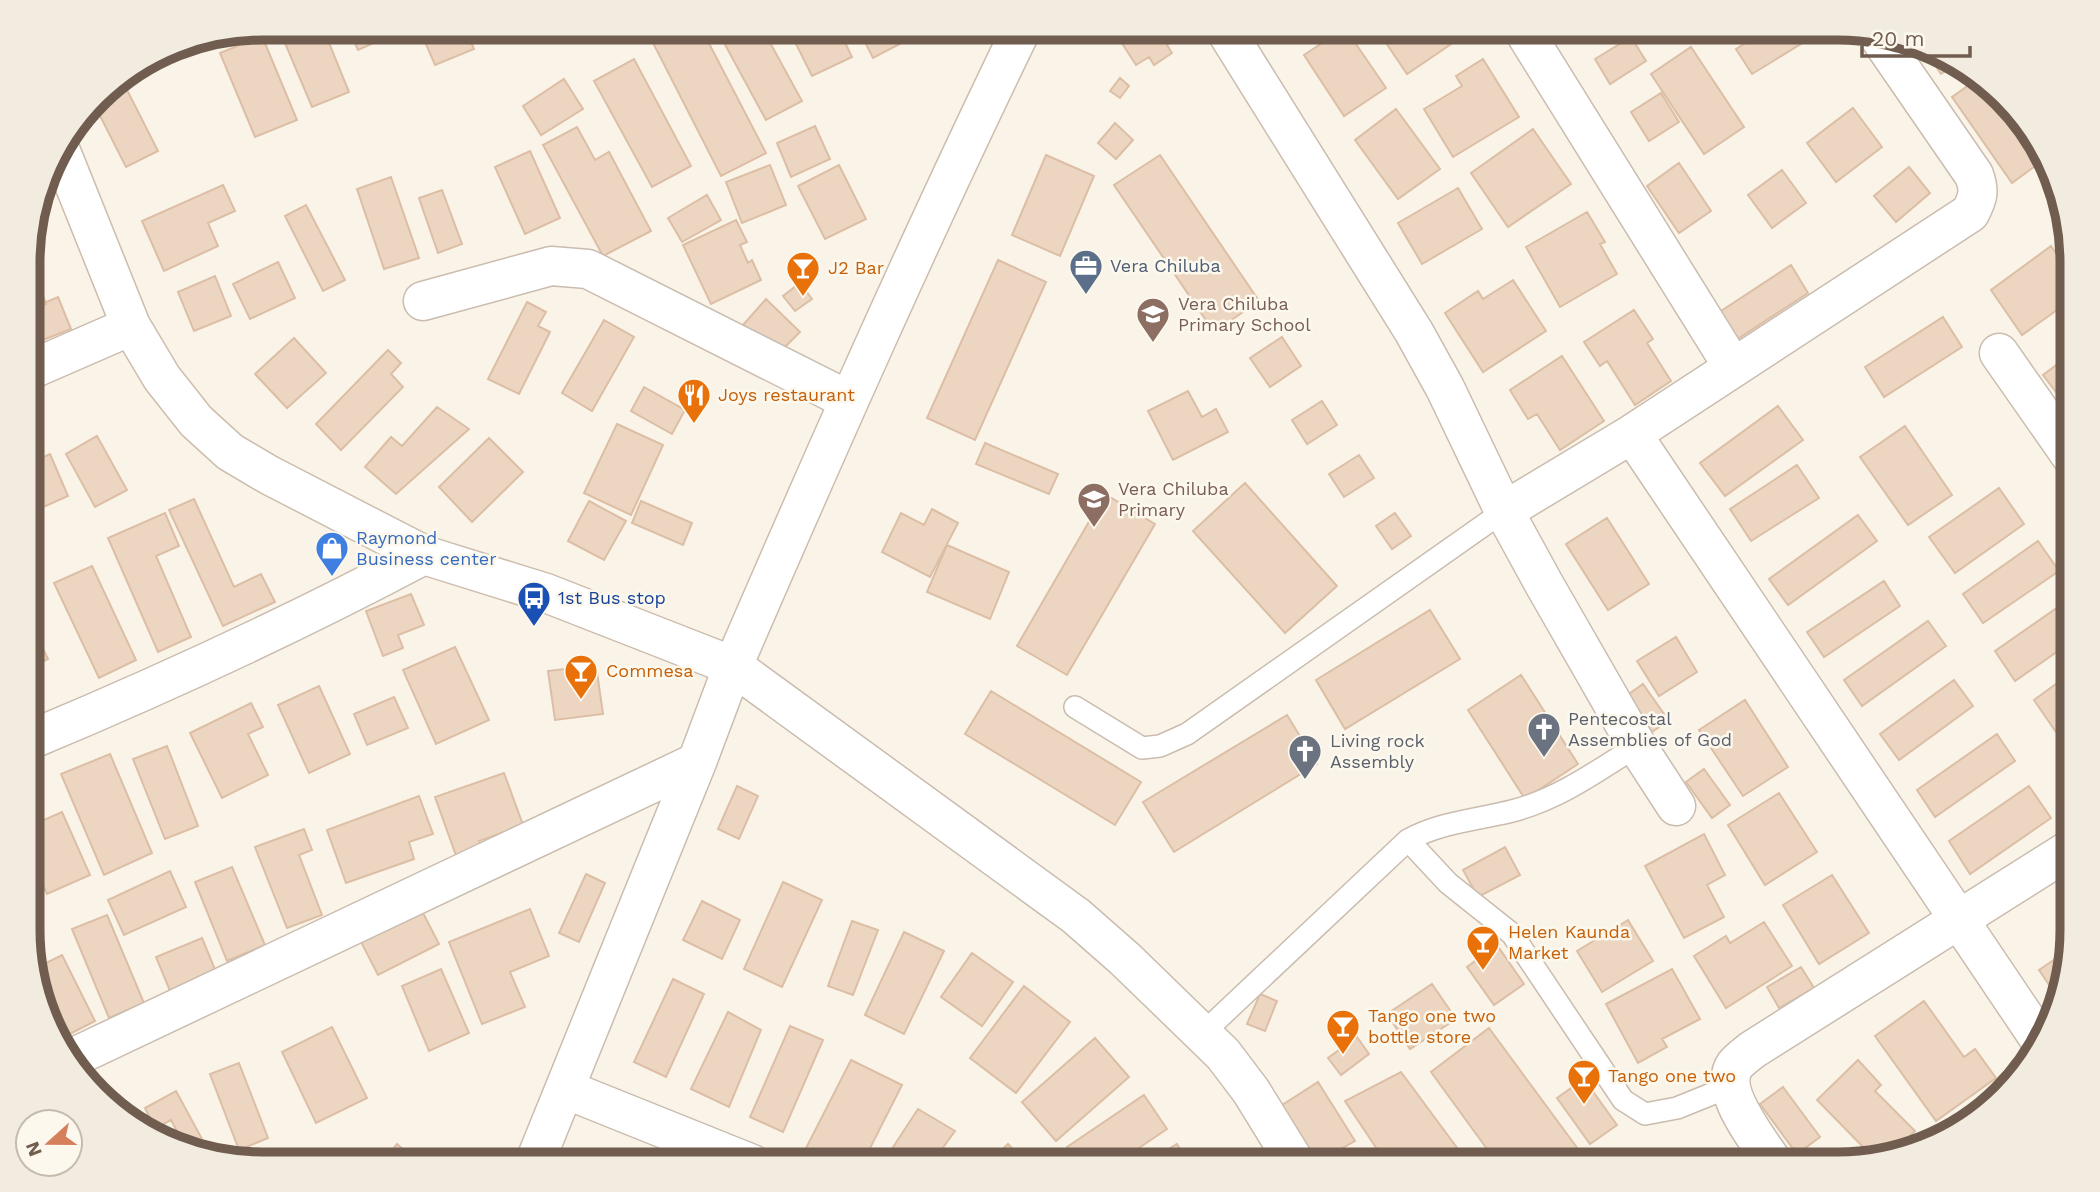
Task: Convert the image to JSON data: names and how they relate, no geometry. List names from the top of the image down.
{
  "places": {
    "office": ["Vera Chiluba"],
    "bar": [
      "J2 Bar",
      "Commesa",
      "Helen Kaunda Market",
      "Tango one two bottle store",
      "Tango one two"
    ],
    "school or university": ["Vera Chiluba Primary School", "Vera Chiluba Primary"],
    "restaurant": ["Joys restaurant"],
    "shop": ["Raymond Business center"],
    "bus stop": ["1st Bus stop"],
    "church": ["Pentecostal Assemblies of God", "Living rock Assembly"]
  },
  "scale_bar": "20 m",
  "north": "left"
}
